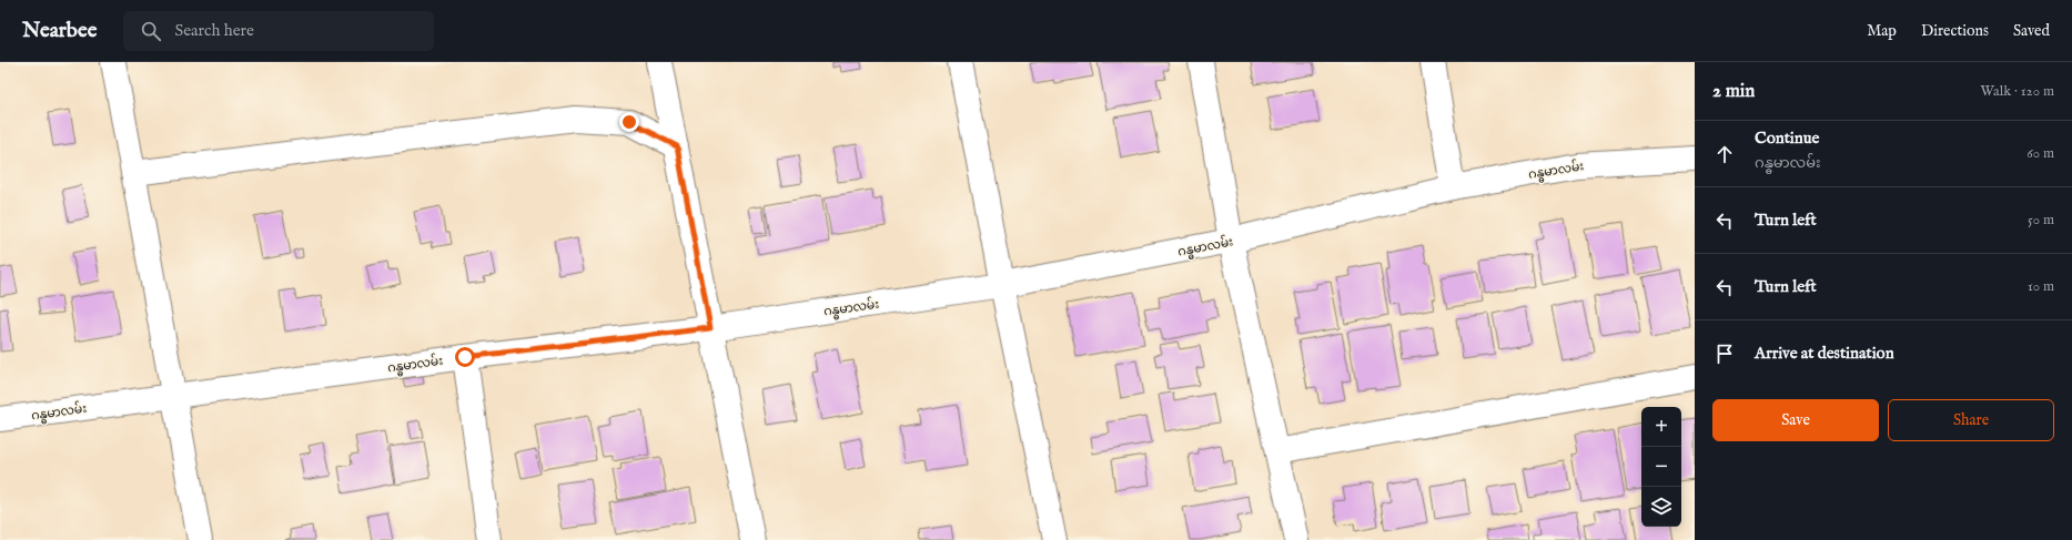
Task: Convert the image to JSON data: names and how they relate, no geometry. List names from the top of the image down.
{
  "streets": {
    "street": ["ဂန္ဓမာလမ်း"]
  },
  "page": {
    "header": "Nearbee",
    "search": "Search here",
    "nav": ["Map", "Directions", "Saved"],
    "heading": ["2 min", "Walk · 120 m"],
    "list": [
      ["Continue", "ဂန္ဓမာလမ်း", "60 m"],
      ["Turn left", "50 m"],
      ["Turn left", "10 m"],
      "Arrive at destination"
    ],
    "buttons": ["Save", "Share"],
    "map_buttons": ["+", "−"]
  }
}
